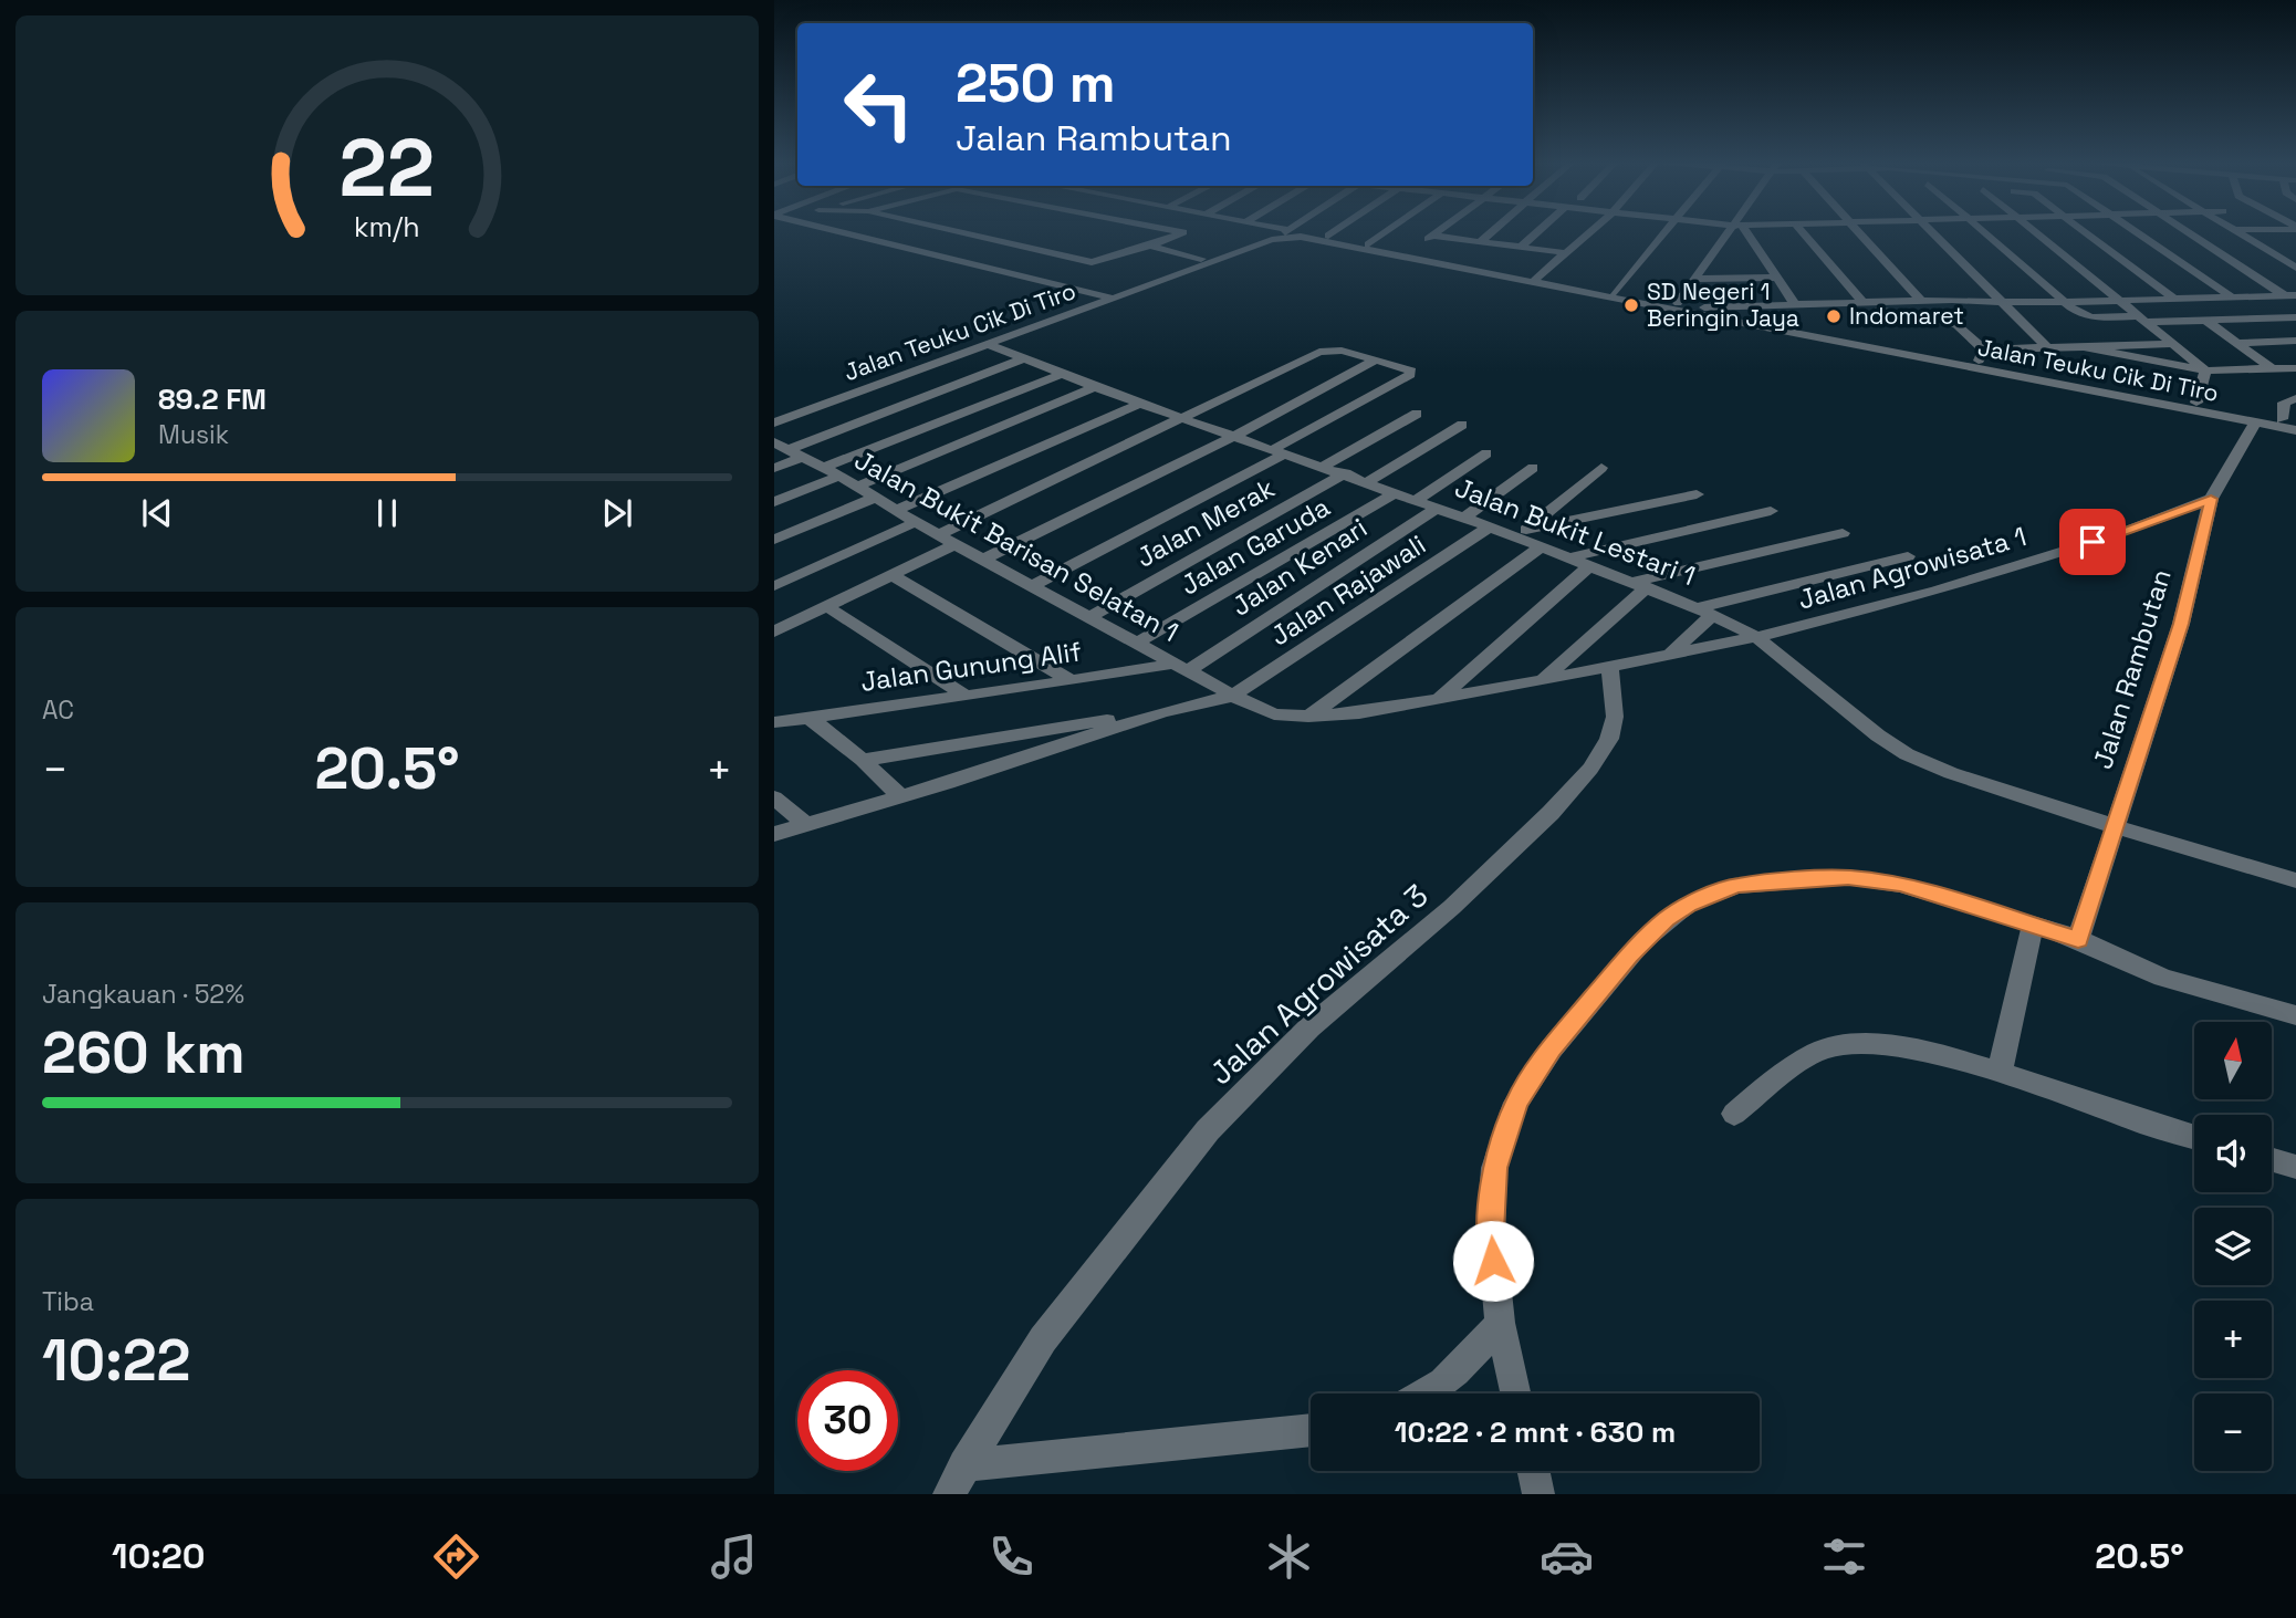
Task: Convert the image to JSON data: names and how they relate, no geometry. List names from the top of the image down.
{
  "streets": {
    "street": [
      "Jalan Teuku Cik Di Tiro",
      "Jalan Merak",
      "Jalan Bukit Lestari 1",
      "Jalan Bukit Barisan Selatan 1",
      "Jalan Garuda",
      "Jalan Kenari",
      "Jalan Agrowisata 1",
      "Jalan Rajawali",
      "Jalan Gunung Alif",
      "Jalan Rambutan",
      "Jalan Agrowisata 3"
    ]
  },
  "crossings": [
    ["Jalan Teuku Cik Di Tiro", "Jalan Bukit Lestari 1"],
    ["Jalan Teuku Cik Di Tiro", "Jalan Rambutan"],
    ["Jalan Merak", "Jalan Bukit Lestari 1"],
    ["Jalan Merak", "Jalan Bukit Barisan Selatan 1"],
    ["Jalan Bukit Lestari 1", "Jalan Garuda"],
    ["Jalan Bukit Lestari 1", "Jalan Kenari"],
    ["Jalan Bukit Lestari 1", "Jalan Agrowisata 1"],
    ["Jalan Bukit Lestari 1", "Jalan Rajawali"],
    ["Jalan Bukit Lestari 1", "Jalan Rambutan"],
    ["Jalan Bukit Barisan Selatan 1", "Jalan Garuda"],
    ["Jalan Bukit Barisan Selatan 1", "Jalan Kenari"],
    ["Jalan Bukit Barisan Selatan 1", "Jalan Agrowisata 1"],
    ["Jalan Bukit Barisan Selatan 1", "Jalan Rajawali"],
    ["Jalan Bukit Barisan Selatan 1", "Jalan Gunung Alif"],
    ["Jalan Kenari", "Jalan Gunung Alif"],
    ["Jalan Agrowisata 1", "Jalan Rambutan"],
    ["Jalan Agrowisata 1", "Jalan Agrowisata 3"]
  ],
  "places": ["SD Negeri 1 Beringin Jaya", "Indomaret"],
  "north": "top",
  "page": {
    "turn": ["250 m", "Jalan Rambutan"],
    "song": ["89.2 FM", "Musik"],
    "tile": [
      "AC",
      ["Jangkauan · 52%", "260 km"],
      ["Tiba", "10:22"]
    ],
    "heat": ["−", "20.5°", "+"],
    "map_buttons": ["+", "−"],
    "limit": "30",
    "trip": "10:22 · 2 mnt · 630 m",
    "tabs": ["10:20", "20.5°"],
    "gauge": ["22", "km/h"]
  }
}
